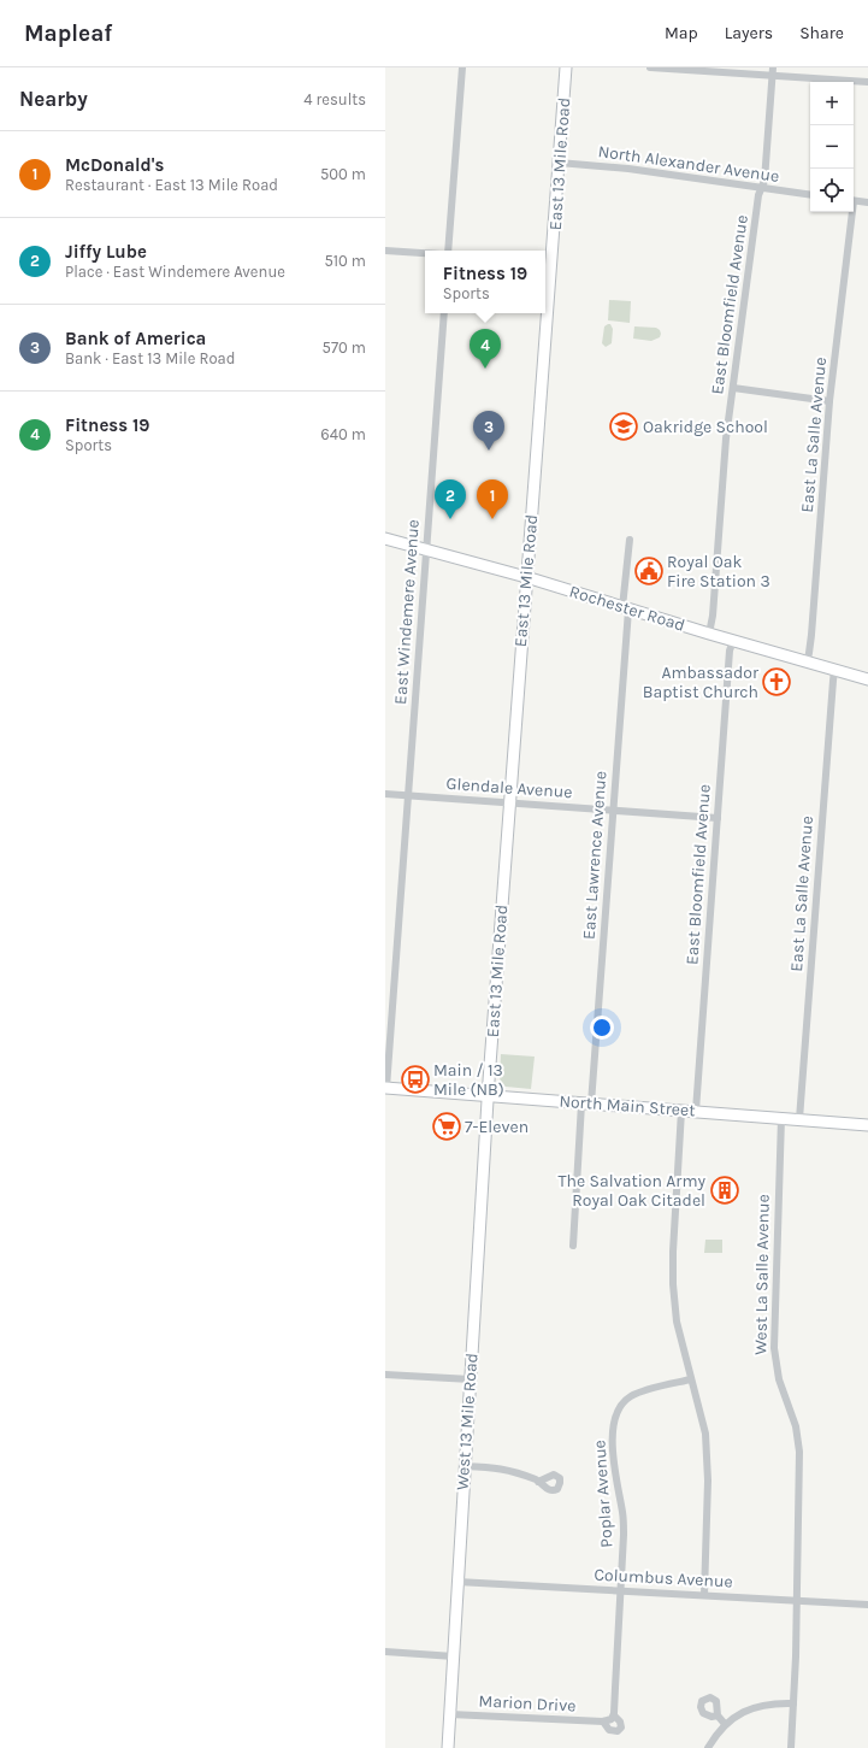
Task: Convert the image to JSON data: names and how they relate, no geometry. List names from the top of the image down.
{
  "streets": {
    "main road": [
      "East 13 Mile Road",
      "Rochester Road",
      "North Main Street",
      "West 13 Mile Road"
    ],
    "street": [
      "North Alexander Avenue",
      "East Bloomfield Avenue",
      "East La Salle Avenue",
      "East Windemere Avenue",
      "Glendale Avenue",
      "East Lawrence Avenue",
      "West La Salle Avenue",
      "Poplar Avenue",
      "Columbus Avenue",
      "Marion Drive"
    ]
  },
  "crossings": [
    ["East 13 Mile Road", "North Alexander Avenue"],
    ["East 13 Mile Road", "Rochester Road"],
    ["East 13 Mile Road", "Glendale Avenue"],
    ["East 13 Mile Road", "North Main Street"],
    ["East 13 Mile Road", "West 13 Mile Road"],
    ["North Alexander Avenue", "East Bloomfield Avenue"],
    ["East Bloomfield Avenue", "Rochester Road"],
    ["East Bloomfield Avenue", "Glendale Avenue"],
    ["East Bloomfield Avenue", "North Main Street"],
    ["East La Salle Avenue", "Rochester Road"],
    ["East La Salle Avenue", "North Main Street"],
    ["Rochester Road", "East Windemere Avenue"],
    ["Rochester Road", "East Lawrence Avenue"],
    ["East Windemere Avenue", "Glendale Avenue"],
    ["East Windemere Avenue", "North Main Street"],
    ["Glendale Avenue", "East Lawrence Avenue"],
    ["East Lawrence Avenue", "North Main Street"],
    ["North Main Street", "West La Salle Avenue"],
    ["North Main Street", "West 13 Mile Road"],
    ["West La Salle Avenue", "Columbus Avenue"],
    ["West 13 Mile Road", "Columbus Avenue"],
    ["West 13 Mile Road", "Marion Drive"],
    ["Poplar Avenue", "Columbus Avenue"],
    ["Poplar Avenue", "Marion Drive"]
  ],
  "places": {
    "school or university": ["Oakridge School"],
    "public building": ["Royal Oak Fire Station 3"],
    "church": ["Ambassador Baptist Church"],
    "bus stop": ["Main / 13 Mile (NB)"],
    "supermarket": ["7-Eleven"],
    "building": ["The Salvation Army Royal Oak Citadel"]
  },
  "page": {
    "header": "Mapleaf",
    "nav": ["Map", "Layers", "Share"],
    "heading": ["Nearby", "4 results"],
    "map_buttons": ["+", "−"],
    "list": [
      {
        "mark": "1",
        "name": "McDonald's",
        "note": "Restaurant · East 13 Mile Road",
        "value": "500 m"
      },
      {
        "mark": "2",
        "name": "Jiffy Lube",
        "note": "Place · East Windemere Avenue",
        "value": "510 m"
      },
      {
        "mark": "3",
        "name": "Bank of America",
        "note": "Bank · East 13 Mile Road",
        "value": "570 m"
      },
      {
        "mark": "4",
        "name": "Fitness 19",
        "note": "Sports",
        "value": "640 m"
      }
    ],
    "popup": ["Fitness 19", "Sports"],
    "pins": [
      "4",
      "3",
      "1",
      "2"
    ]
  }
}
